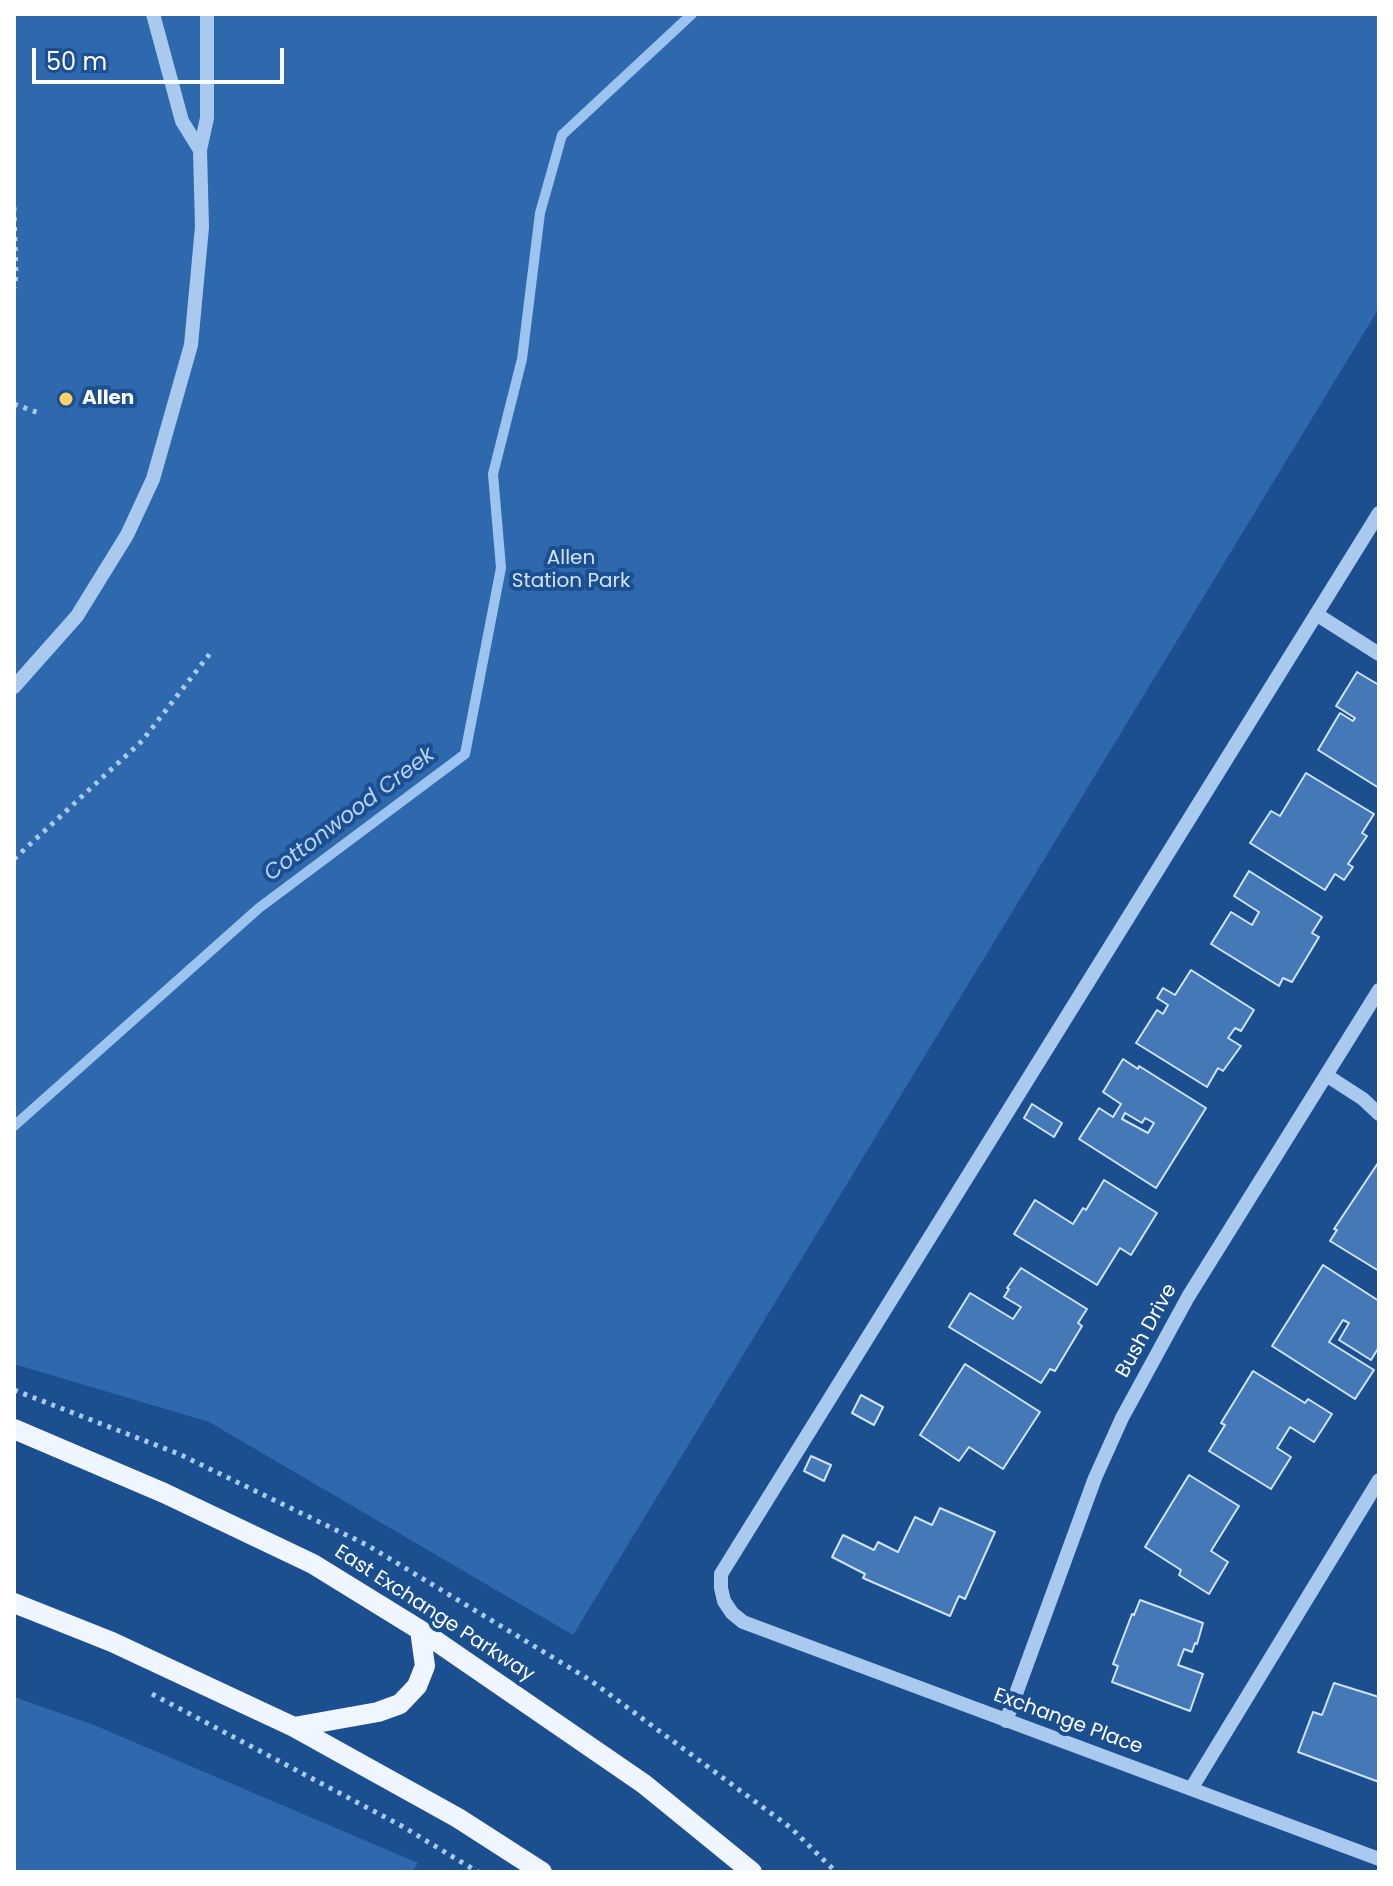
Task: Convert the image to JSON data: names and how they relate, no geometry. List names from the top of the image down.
{
  "streets": {
    "main road": ["East Exchange Parkway"],
    "street": ["Bush Drive", "Exchange Place"]
  },
  "crossings": [
    ["Bush Drive", "Exchange Place"]
  ],
  "water": ["Cottonwood Creek"],
  "parks": ["Allen Station Park"],
  "places": ["Allen"],
  "scale_bar": "50 m"
}
